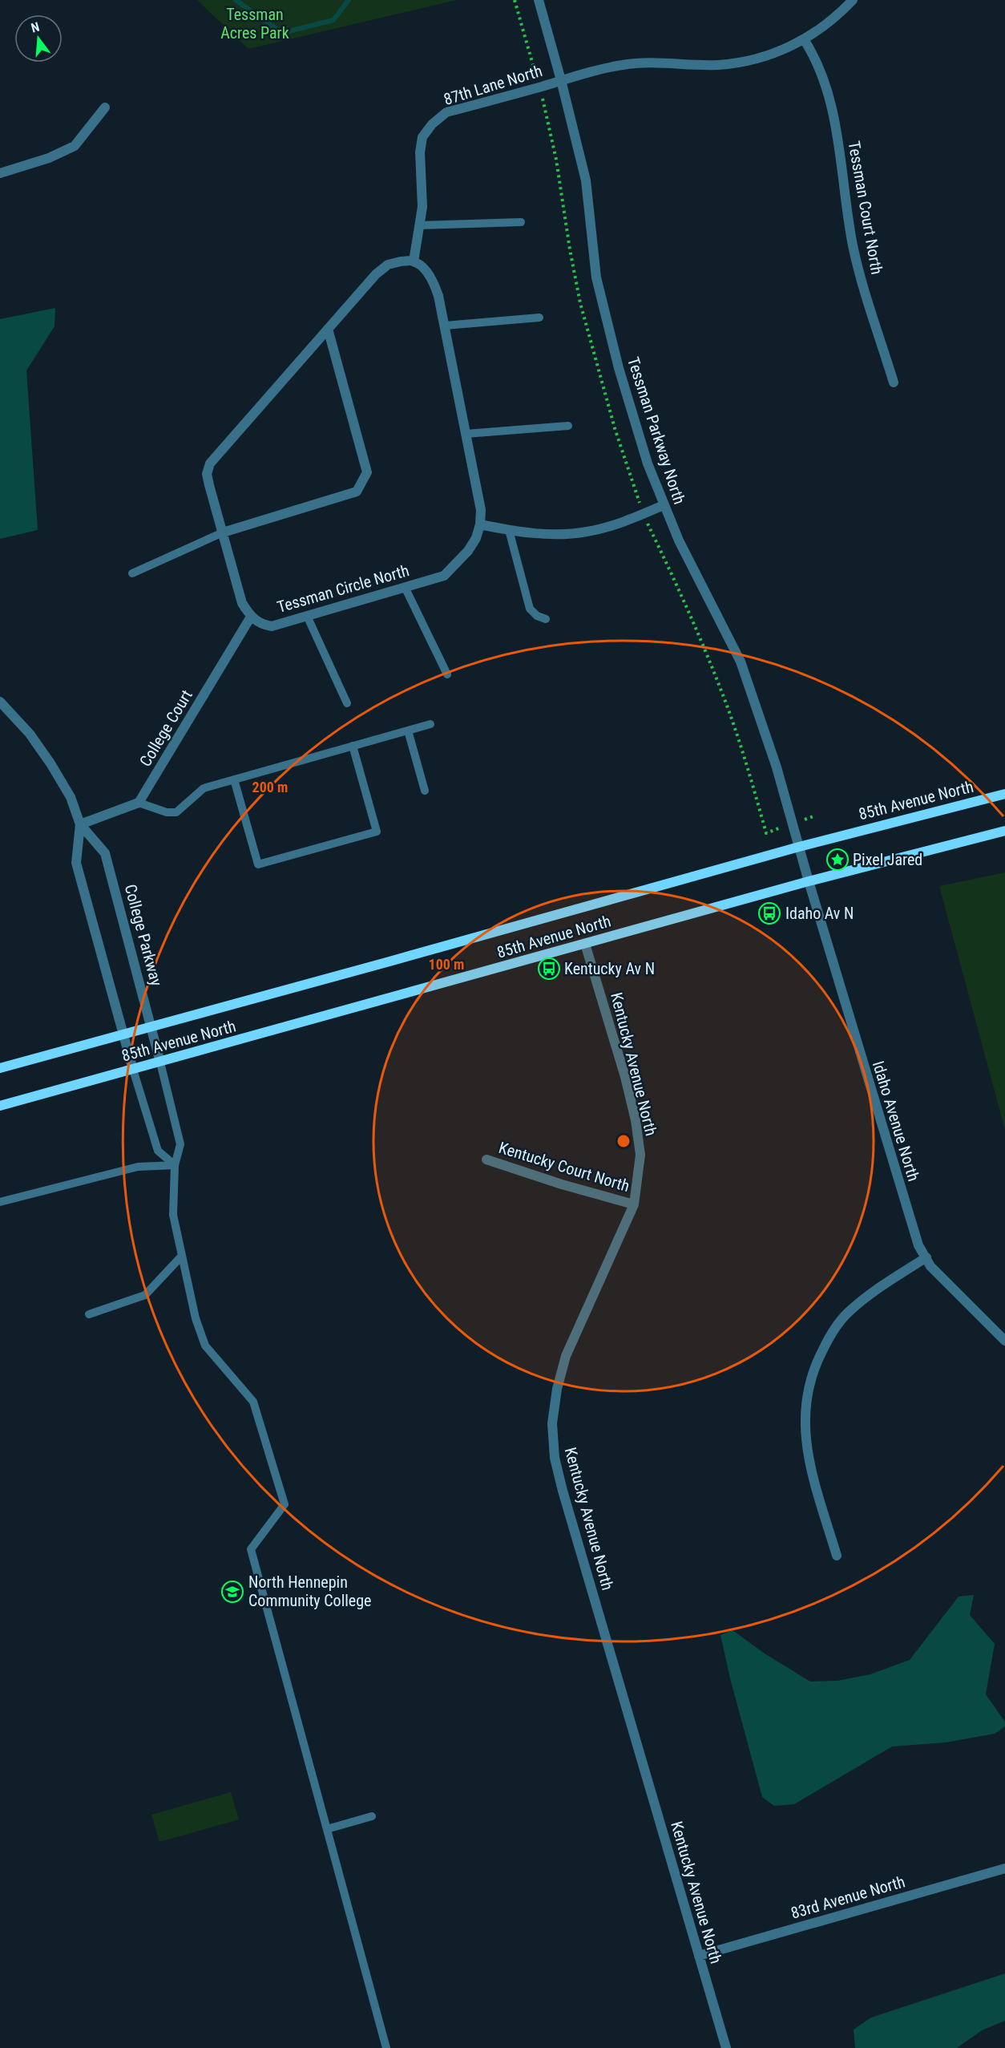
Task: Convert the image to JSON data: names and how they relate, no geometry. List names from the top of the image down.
{
  "streets": {
    "main road": ["85th Avenue North"],
    "street": [
      "87th Lane North",
      "Tessman Court North",
      "Tessman Parkway North",
      "Tessman Circle North",
      "College Court",
      "College Parkway",
      "Kentucky Avenue North",
      "Idaho Avenue North",
      "Kentucky Court North",
      "83rd Avenue North"
    ]
  },
  "crossings": [
    ["87th Lane North", "Tessman Court North"],
    ["87th Lane North", "Tessman Parkway North"],
    ["87th Lane North", "Tessman Circle North"],
    ["Tessman Parkway North", "85th Avenue North"],
    ["Tessman Parkway North", "Idaho Avenue North"],
    ["Tessman Circle North", "College Court"],
    ["85th Avenue North", "College Parkway"],
    ["85th Avenue North", "Kentucky Avenue North"],
    ["85th Avenue North", "Idaho Avenue North"],
    ["Kentucky Avenue North", "Kentucky Court North"],
    ["Kentucky Avenue North", "83rd Avenue North"]
  ],
  "parks": ["Tessman Acres Park"],
  "places": {
    "place": ["Pixel Jared"],
    "bus stop": ["Idaho Av N", "Kentucky Av N"],
    "school or university": ["North Hennepin Community College"]
  },
  "north": "top",
  "rings": ["200 m", "100 m"]
}
